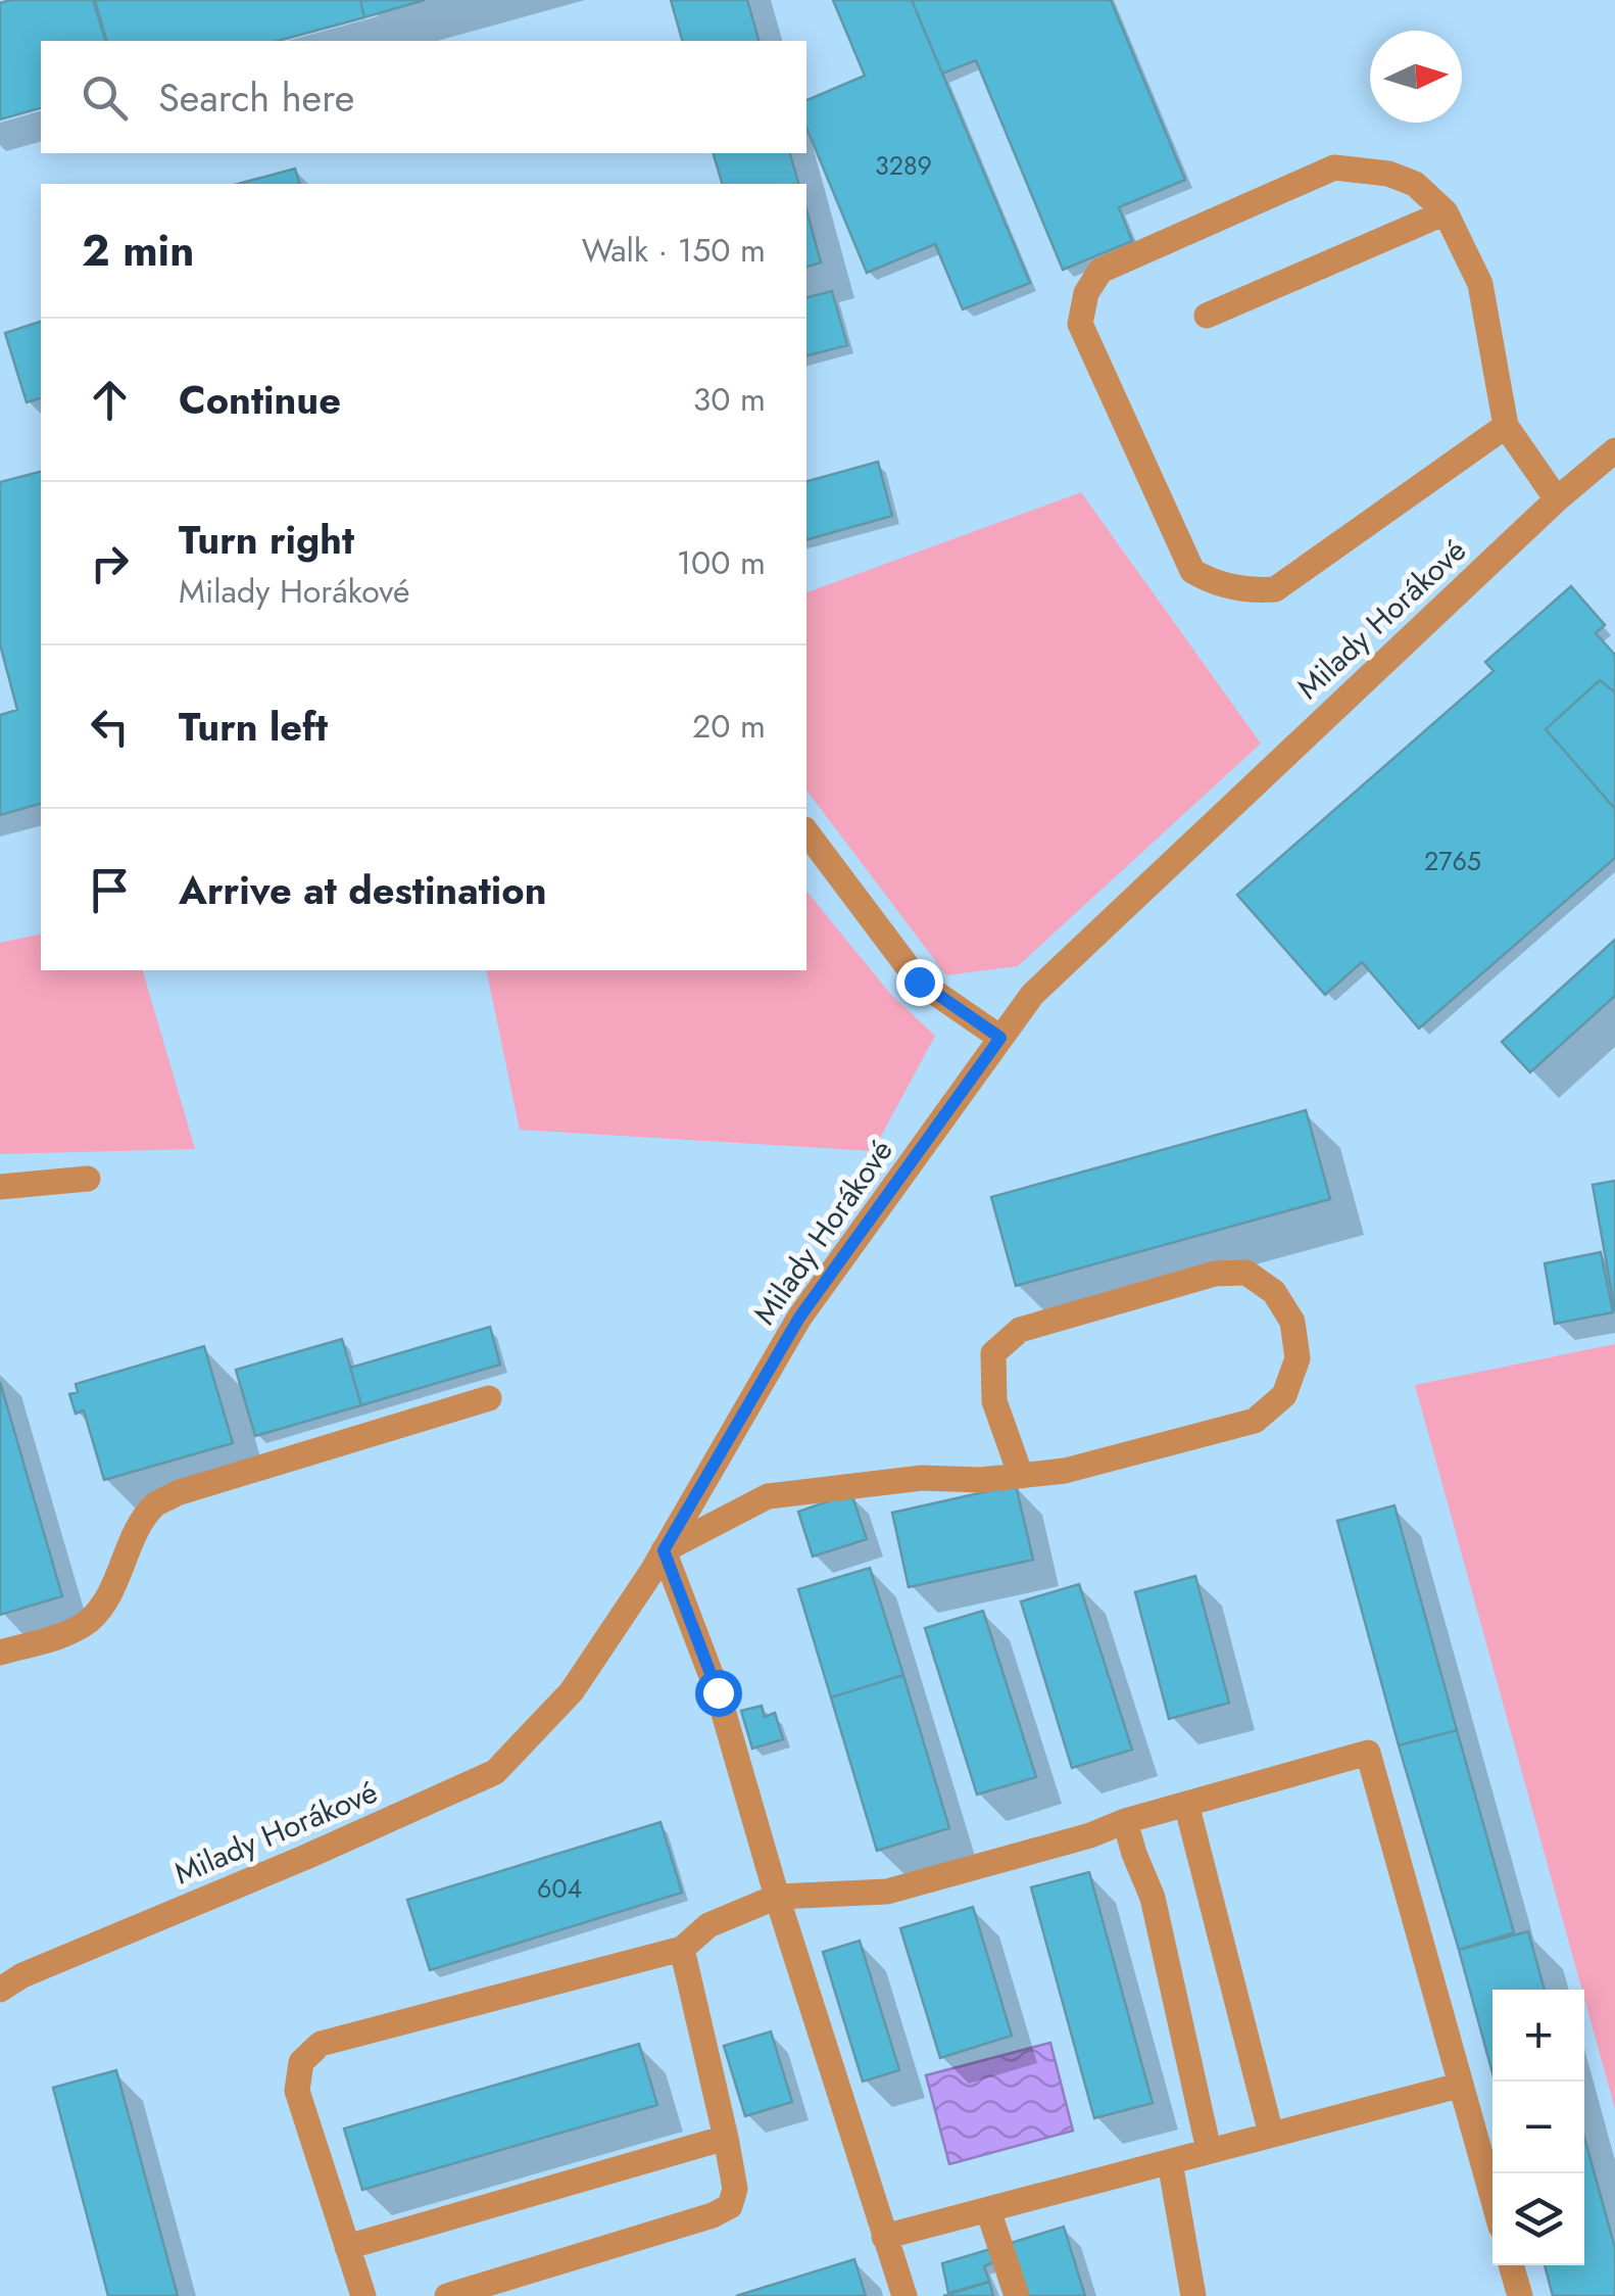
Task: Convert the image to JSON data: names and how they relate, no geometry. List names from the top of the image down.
{
  "streets": {
    "street": ["Milady Horákové"]
  },
  "house_numbers": ["3289", "2765", "604"],
  "north": "right",
  "page": {
    "search": "Search here",
    "heading": ["2 min", "Walk · 150 m"],
    "list": [
      ["Continue", "30 m"],
      ["Turn right", "Milady Horákové", "100 m"],
      ["Turn left", "20 m"],
      "Arrive at destination"
    ],
    "map_buttons": ["+", "−"]
  }
}
